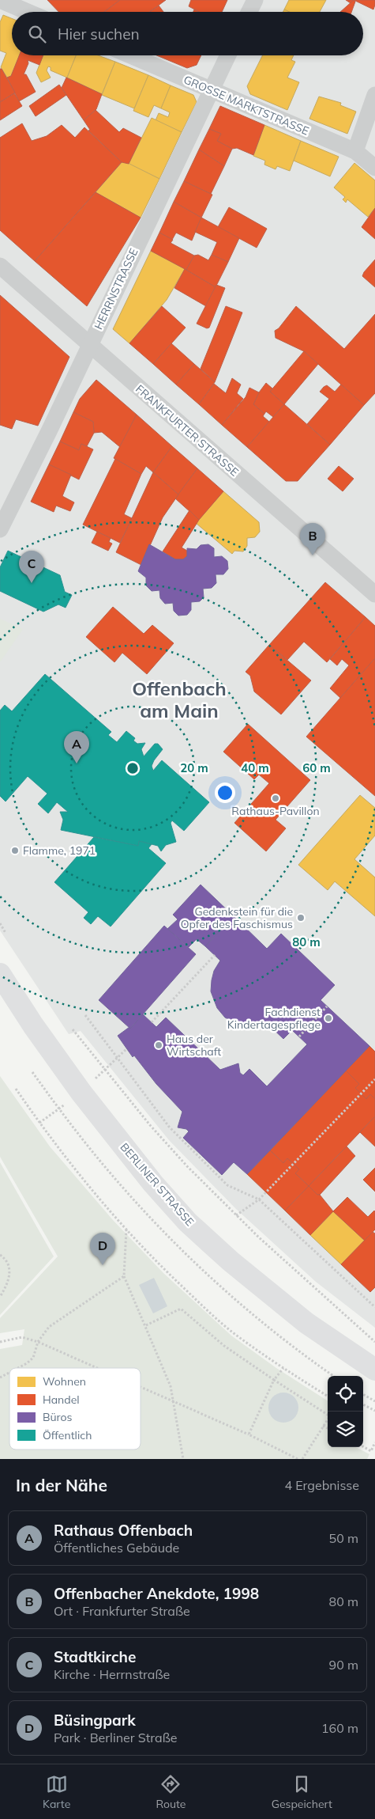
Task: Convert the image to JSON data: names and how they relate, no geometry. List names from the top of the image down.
{
  "streets": {
    "main road": ["BERLINER STRASSE"],
    "street": ["GROSSE MARKTSTRASSE", "HERRNSTRASSE", "FRANKFURTER STRASSE"]
  },
  "crossings": [
    ["GROSSE MARKTSTRASSE", "HERRNSTRASSE"],
    ["HERRNSTRASSE", "FRANKFURTER STRASSE"]
  ],
  "districts": ["Offenbach am Main"],
  "places": [
    "Rathaus-Pavillon",
    "Flamme, 1971",
    "Gedenkstein für die Opfer des Faschismus",
    "Fachdienst Kindertagespflege",
    "Haus der Wirtschaft"
  ],
  "legend": [
    "Wohnen",
    "Handel",
    "Büros",
    "Öffentlich"
  ],
  "page": {
    "search": "Hier suchen",
    "pins": [
      "B",
      "C",
      "A",
      "D"
    ],
    "heading": ["In der Nähe", "4 Ergebnisse"],
    "list": [
      {
        "mark": "A",
        "name": "Rathaus Offenbach",
        "note": "Öffentliches Gebäude",
        "value": "50 m"
      },
      {
        "mark": "B",
        "name": "Offenbacher Anekdote, 1998",
        "note": "Ort · Frankfurter Straße",
        "value": "80 m"
      },
      {
        "mark": "C",
        "name": "Stadtkirche",
        "note": "Kirche · Herrnstraße",
        "value": "90 m"
      },
      {
        "mark": "D",
        "name": "Büsingpark",
        "note": "Park · Berliner Straße",
        "value": "160 m"
      }
    ],
    "nav": ["Karte", "Route", "Gespeichert"]
  },
  "rings": [
    "20 m",
    "40 m",
    "60 m",
    "80 m"
  ]
}
